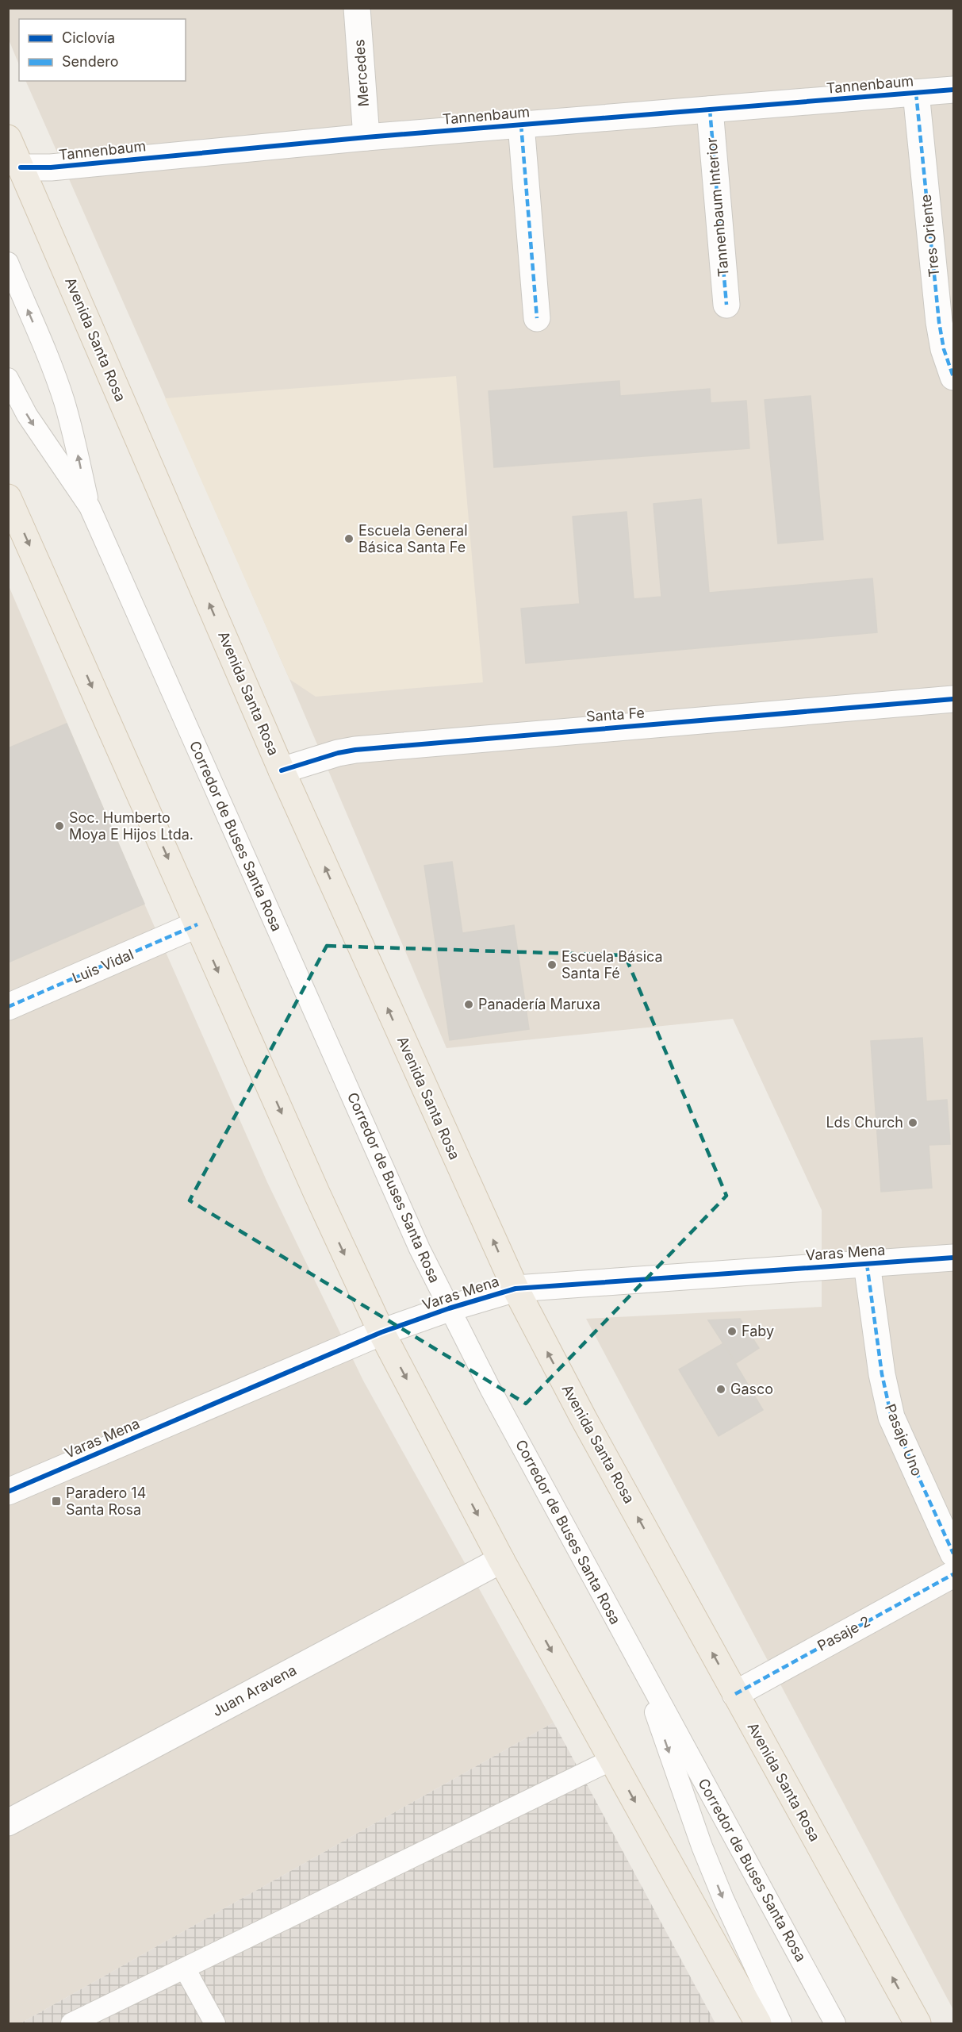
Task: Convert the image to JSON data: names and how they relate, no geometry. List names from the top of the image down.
{
  "streets": {
    "main road": ["Avenida Santa Rosa"],
    "street": [
      "Mercedes",
      "Tannenbaum",
      "Tannenbaum Interior",
      "Tres Oriente",
      "Santa Fe",
      "Luis Vidal",
      "Varas Mena",
      "Pasaje Uno",
      "Pasaje 2",
      "Juan Aravena"
    ],
    "lane": ["Corredor de Buses Santa Rosa"]
  },
  "crossings": [
    ["Mercedes", "Tannenbaum"],
    ["Tannenbaum", "Tannenbaum Interior"],
    ["Tannenbaum", "Tres Oriente"],
    ["Tannenbaum", "Avenida Santa Rosa"],
    ["Avenida Santa Rosa", "Santa Fe"],
    ["Avenida Santa Rosa", "Varas Mena"],
    ["Avenida Santa Rosa", "Pasaje 2"],
    ["Corredor de Buses Santa Rosa", "Varas Mena"],
    ["Varas Mena", "Pasaje Uno"]
  ],
  "places": {
    "other": [
      "Escuela General Básica Santa Fe",
      "Soc. Humberto Moya E Hijos Ltda.",
      "Escuela Básica Santa Fé",
      "Panadería Maruxa",
      "Lds Church",
      "Faby",
      "Gasco"
    ],
    "transit": ["Paradero 14 Santa Rosa"]
  },
  "legend": ["Ciclovía", "Sendero"]
}
